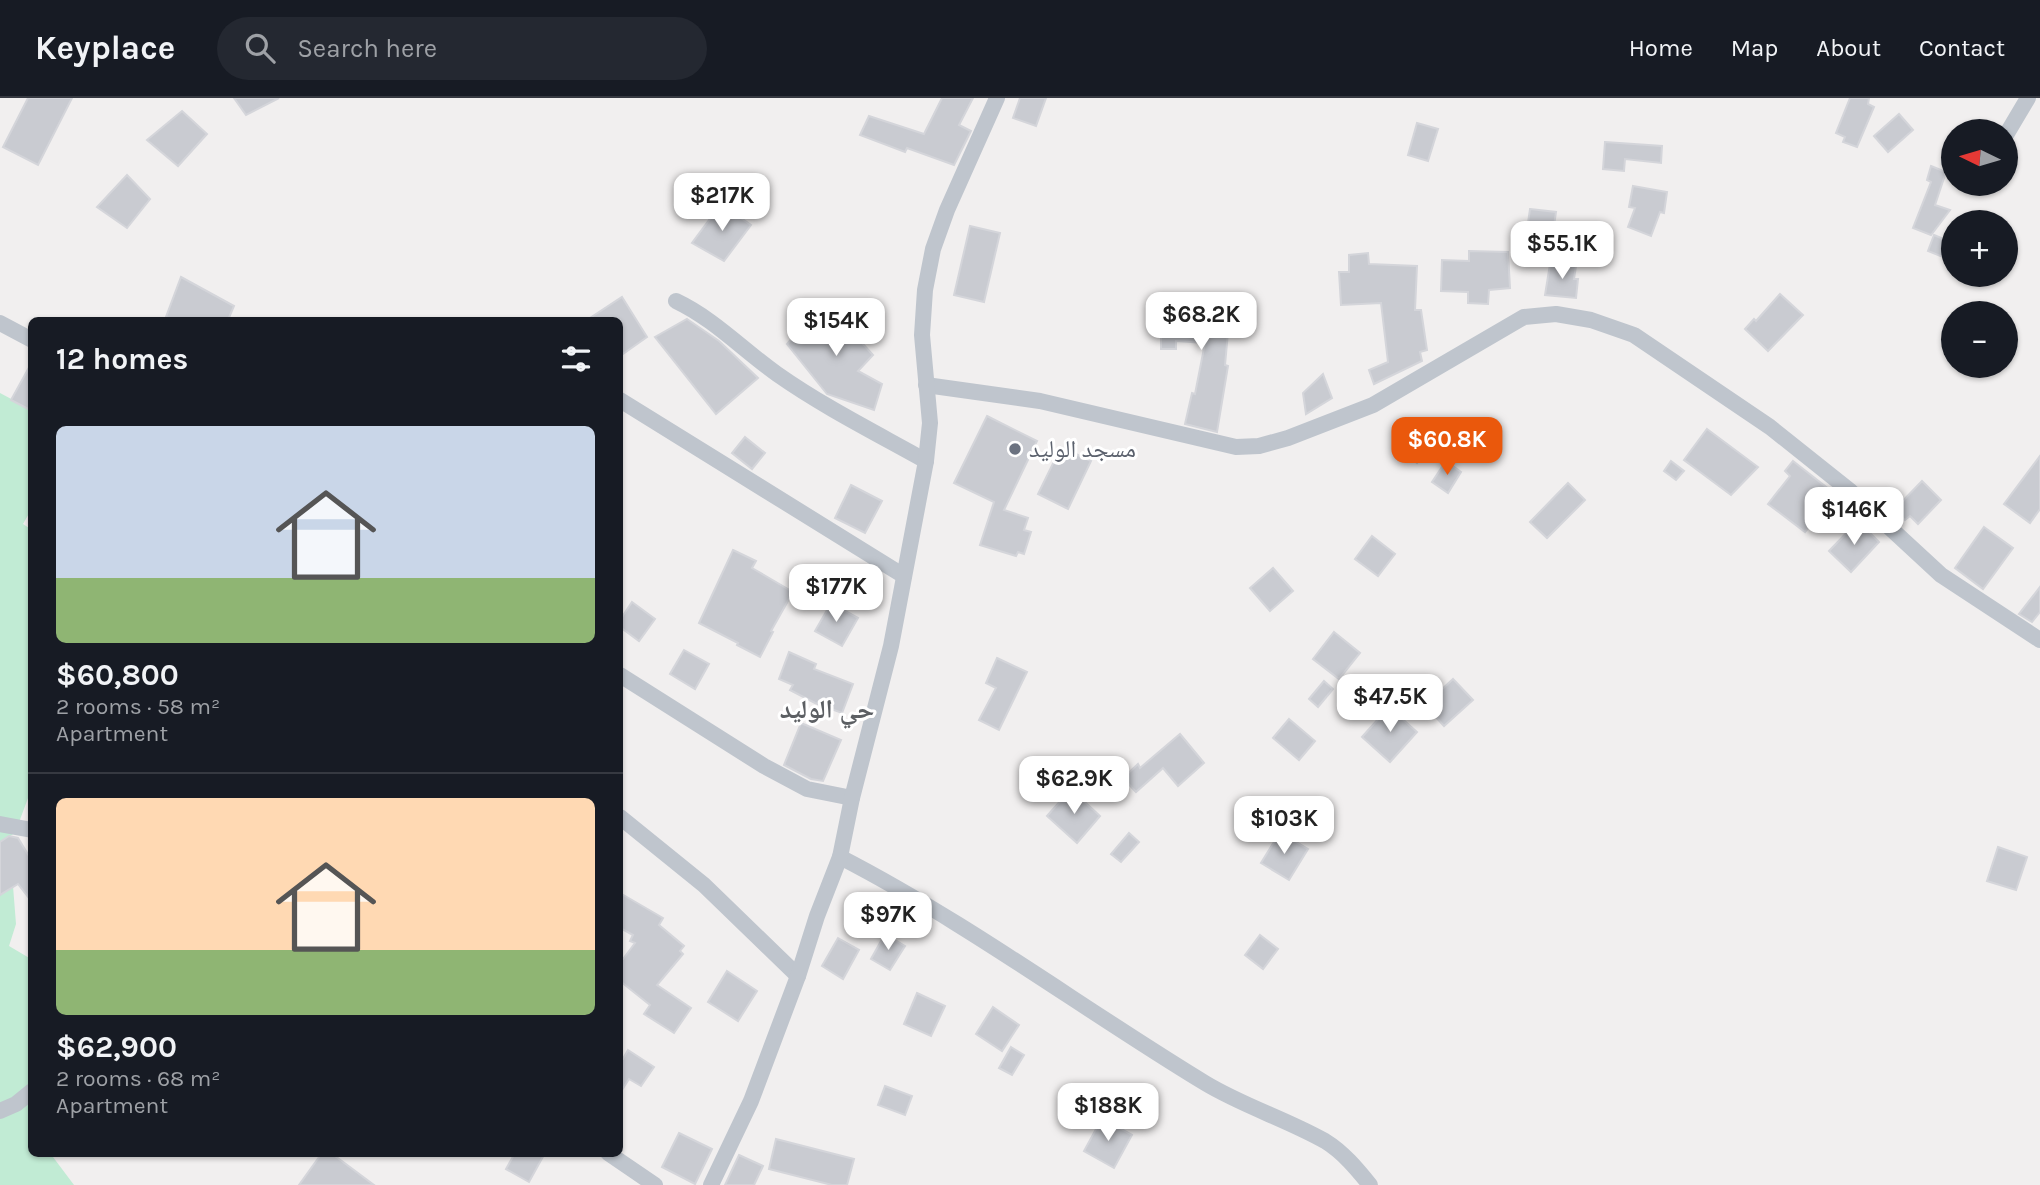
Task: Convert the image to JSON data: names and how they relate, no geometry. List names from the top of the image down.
{
  "districts": ["حي الوليد"],
  "places": ["مسجد الوليد"],
  "north": "left",
  "page": {
    "header": "Keyplace",
    "search": "Search here",
    "nav": [
      "Home",
      "Map",
      "About",
      "Contact"
    ],
    "map_buttons": ["+", "−"],
    "price": [
      "$217K",
      "$55.1K",
      "$68.2K",
      "$154K",
      "$60.8K",
      "$146K",
      "$177K",
      "$47.5K",
      "$62.9K",
      "$103K",
      "$97K",
      "$188K"
    ],
    "heading": "12 homes",
    "list": [
      {
        "name": "$60,800",
        "note": "2 rooms · 58 m² · Apartment"
      },
      {
        "name": "$62,900",
        "note": "2 rooms · 68 m² · Apartment"
      }
    ]
  }
}
